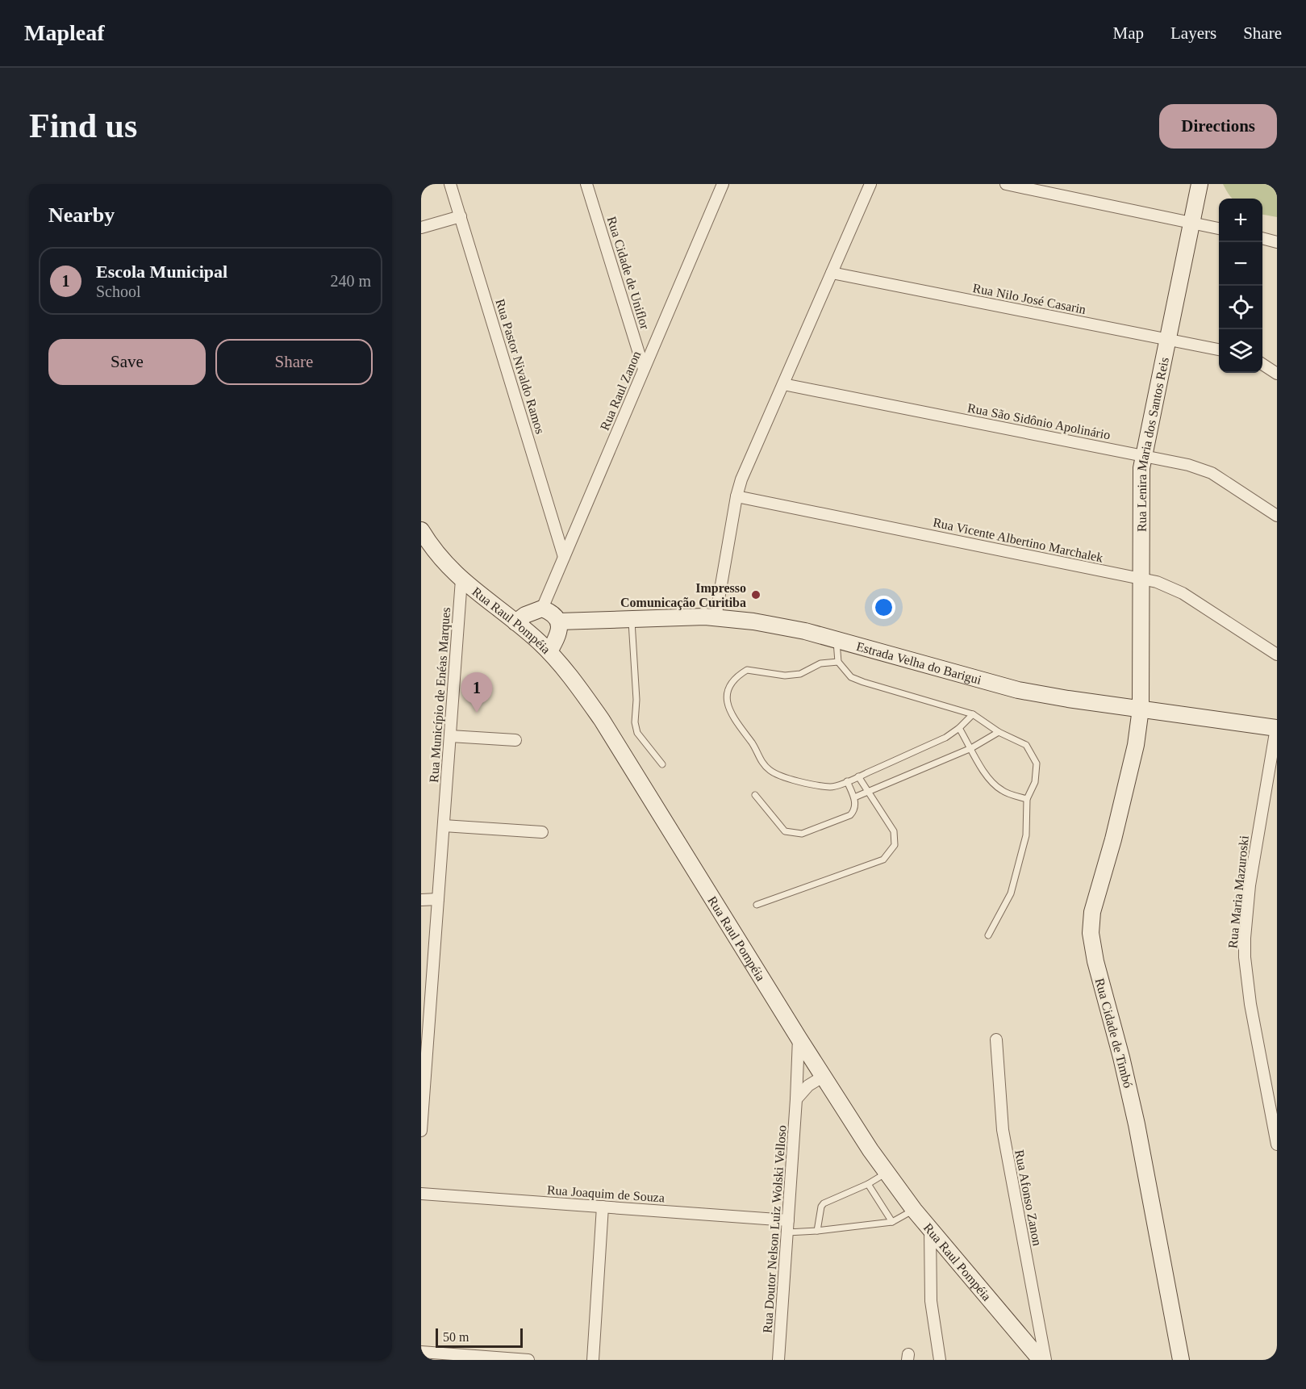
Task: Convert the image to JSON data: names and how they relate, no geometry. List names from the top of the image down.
{
  "streets": {
    "main road": [
      "Rua Lenira Maria dos Santos Reis",
      "Rua Raul Pompéia",
      "Estrada Velha do Barigui",
      "Rua Cidade de Timbó"
    ],
    "street": [
      "Rua Cidade de Uniflor",
      "Rua Nilo José Casarin",
      "Rua Pastor Nivaldo Ramos",
      "Rua Raul Zanon",
      "Rua São Sidônio Apolinário",
      "Rua Vicente Albertino Marchalek",
      "Rua Município de Enéas Marques",
      "Rua Maria Mazuroski",
      "Rua Joaquim de Souza",
      "Rua Afonso Zanon",
      "Rua Doutor Nelson Luiz Wolski Velloso"
    ]
  },
  "crossings": [
    ["Rua Cidade de Uniflor", "Rua Raul Zanon"],
    ["Rua Nilo José Casarin", "Rua Lenira Maria dos Santos Reis"],
    ["Rua Pastor Nivaldo Ramos", "Rua Raul Zanon"],
    ["Rua São Sidônio Apolinário", "Rua Lenira Maria dos Santos Reis"],
    ["Rua Lenira Maria dos Santos Reis", "Rua Vicente Albertino Marchalek"],
    ["Rua Lenira Maria dos Santos Reis", "Estrada Velha do Barigui"],
    ["Rua Lenira Maria dos Santos Reis", "Rua Cidade de Timbó"],
    ["Rua Raul Pompéia", "Rua Município de Enéas Marques"],
    ["Rua Raul Pompéia", "Rua Doutor Nelson Luiz Wolski Velloso"],
    ["Estrada Velha do Barigui", "Rua Maria Mazuroski"],
    ["Estrada Velha do Barigui", "Rua Cidade de Timbó"],
    ["Rua Joaquim de Souza", "Rua Doutor Nelson Luiz Wolski Velloso"]
  ],
  "places": ["Impresso Comunicação Curitiba"],
  "scale_bar": "50 m",
  "page": {
    "header": "Mapleaf",
    "nav": ["Map", "Layers", "Share"],
    "buttons": [
      "Directions",
      ["Save", "Share"]
    ],
    "title": "Find us",
    "heading": "Nearby",
    "map_buttons": ["+", "−"],
    "list": [
      {
        "mark": "1",
        "name": "Escola Municipal",
        "note": "School",
        "value": "240 m"
      }
    ],
    "pins": "1",
    "scale": "50 m"
  }
}
